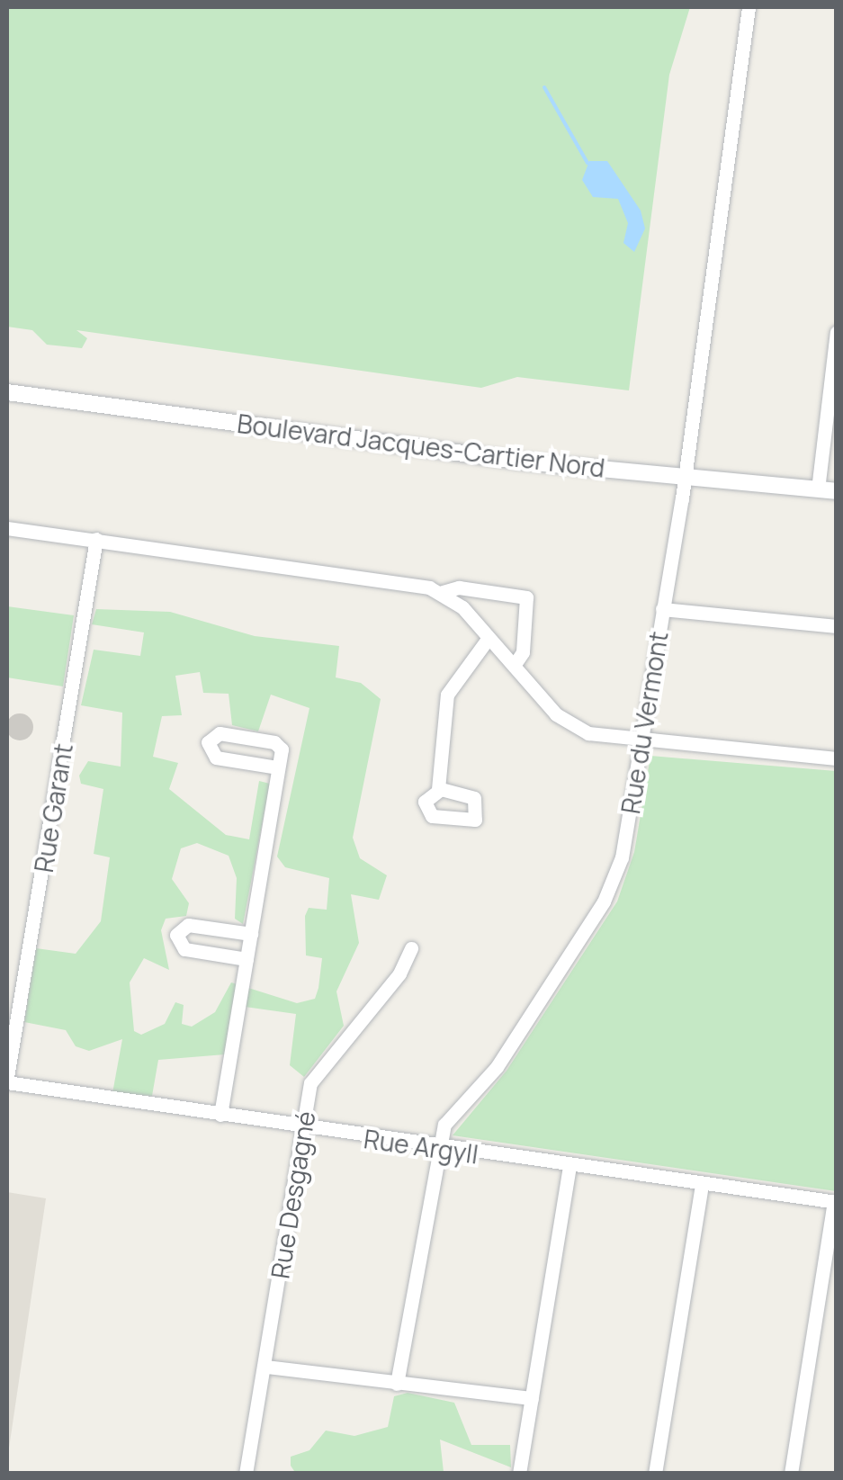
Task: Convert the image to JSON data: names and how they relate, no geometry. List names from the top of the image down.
{
  "streets": {
    "street": [
      "Boulevard Jacques-Cartier Nord",
      "Rue du Vermont",
      "Rue Garant",
      "Rue Argyll",
      "Rue Desgagné"
    ]
  },
  "crossings": [
    ["Boulevard Jacques-Cartier Nord", "Rue du Vermont"],
    ["Rue du Vermont", "Rue Argyll"],
    ["Rue Garant", "Rue Argyll"],
    ["Rue Argyll", "Rue Desgagné"]
  ]
}
